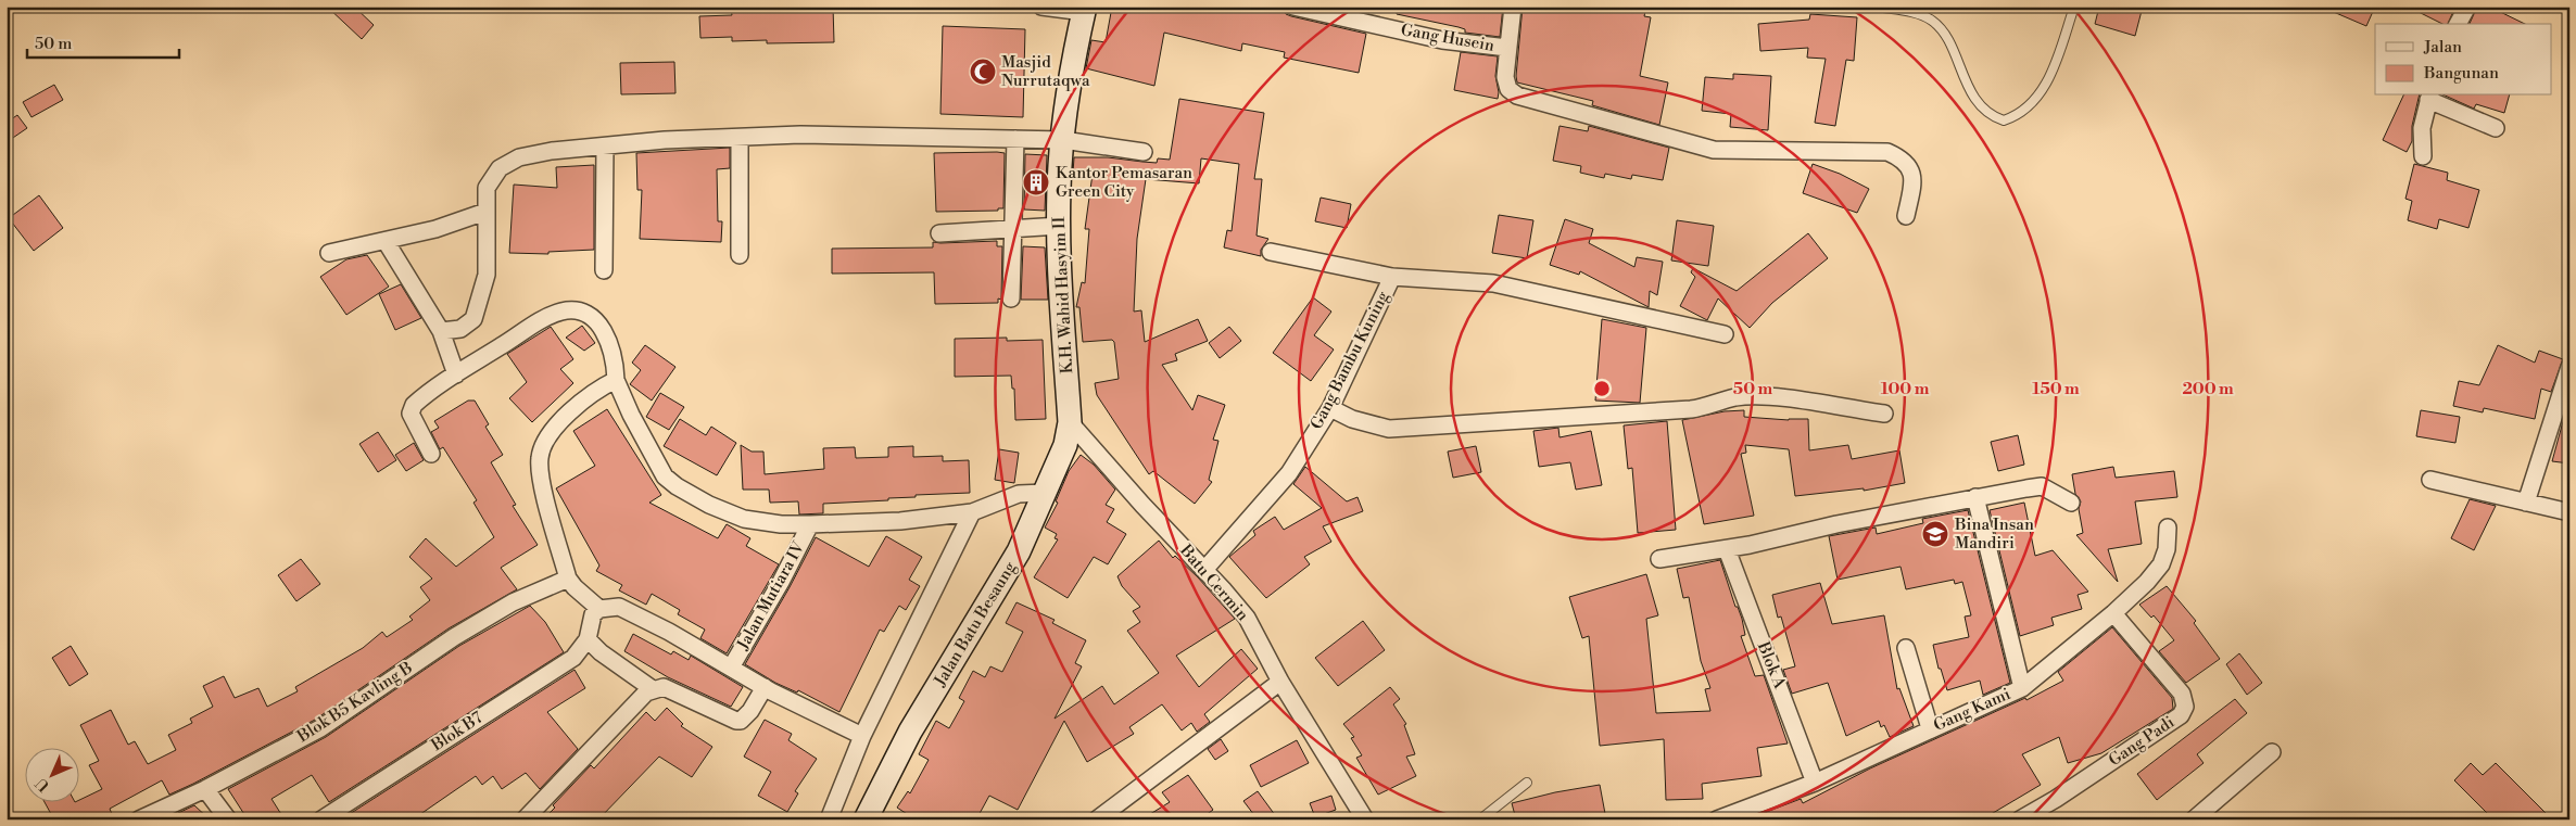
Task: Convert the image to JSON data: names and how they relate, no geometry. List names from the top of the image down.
{
  "streets": {
    "street": [
      "Gang Husein",
      "K.H. Wahid Hasyim II",
      "Gang Bambu Kuning",
      "Batu Cermin",
      "Jalan Mutiara IV",
      "Jalan Batu Besaung",
      "Blok A",
      "Blok B5 Kavling B",
      "Gang Kami",
      "Blok B7",
      "Gang Padi"
    ]
  },
  "crossings": [
    ["K.H. Wahid Hasyim II", "Batu Cermin"],
    ["K.H. Wahid Hasyim II", "Jalan Batu Besaung"],
    ["Gang Bambu Kuning", "Batu Cermin"],
    ["Batu Cermin", "Jalan Batu Besaung"],
    ["Blok A", "Gang Kami"],
    ["Gang Kami", "Gang Padi"]
  ],
  "places": {
    "mosque": ["Masjid Nurrutaqwa"],
    "building": ["Kantor Pemasaran Green City"],
    "school or university": ["Bina Insan Mandiri"]
  },
  "legend": ["Jalan", "Bangunan"],
  "scale_bar": "50 m",
  "north": "bottom left",
  "rings": [
    "50 m",
    "100 m",
    "150 m",
    "200 m"
  ]
}
